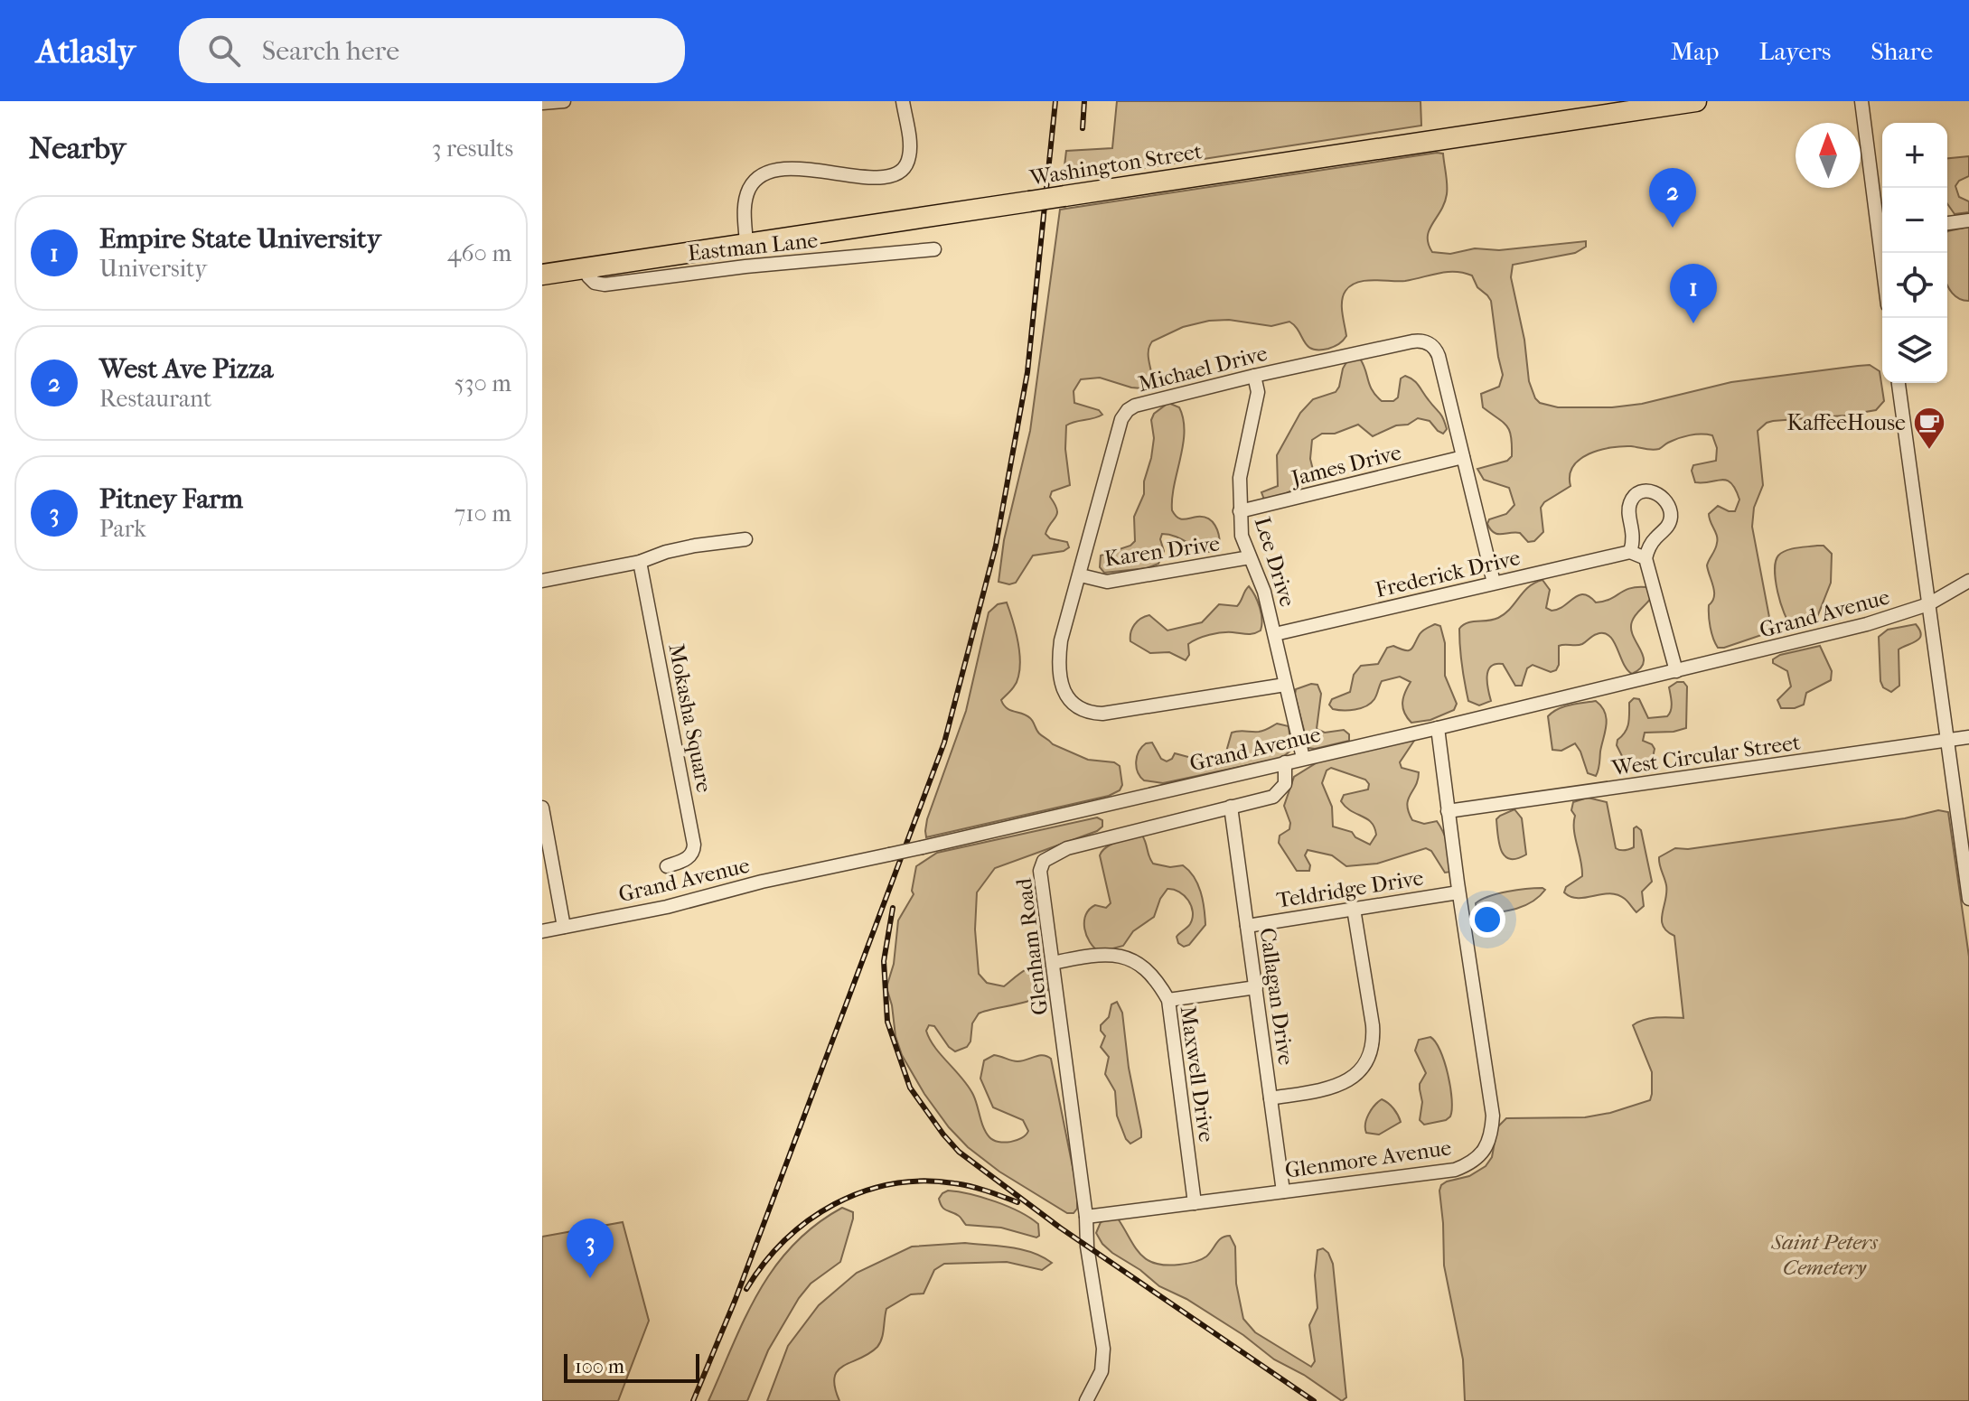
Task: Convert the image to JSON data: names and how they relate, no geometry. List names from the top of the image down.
{
  "streets": {
    "highway": ["Washington Street"],
    "street": [
      "Eastman Lane",
      "Michael Drive",
      "James Drive",
      "Karen Drive",
      "Lee Drive",
      "Frederick Drive",
      "Grand Avenue",
      "Mokasha Square",
      "West Circular Street",
      "Teldridge Drive",
      "Glenham Road",
      "Callagan Drive",
      "Maxwell Drive",
      "Glenmore Avenue"
    ]
  },
  "crossings": [
    ["Washington Street", "Eastman Lane"],
    ["Michael Drive", "James Drive"],
    ["Michael Drive", "Karen Drive"],
    ["Michael Drive", "Lee Drive"],
    ["Michael Drive", "Frederick Drive"],
    ["James Drive", "Lee Drive"],
    ["Karen Drive", "Lee Drive"],
    ["Lee Drive", "Frederick Drive"],
    ["Lee Drive", "Grand Avenue"],
    ["Grand Avenue", "Glenham Road"],
    ["Grand Avenue", "Glenmore Avenue"],
    ["West Circular Street", "Glenmore Avenue"],
    ["Teldridge Drive", "Callagan Drive"],
    ["Teldridge Drive", "Glenmore Avenue"],
    ["Glenham Road", "Callagan Drive"],
    ["Glenham Road", "Maxwell Drive"],
    ["Glenham Road", "Glenmore Avenue"],
    ["Callagan Drive", "Glenmore Avenue"],
    ["Maxwell Drive", "Glenmore Avenue"]
  ],
  "parks": ["Saint Peters Cemetery"],
  "places": {
    "cafe": ["KaffeeHouse"]
  },
  "scale_bar": "100 m",
  "north": "top",
  "page": {
    "header": "Atlasly",
    "search": "Search here",
    "nav": ["Map", "Layers", "Share"],
    "heading": ["Nearby", "3 results"],
    "map_buttons": ["+", "−"],
    "pins": ["2", "1", "3"],
    "list": [
      {
        "mark": "1",
        "name": "Empire State University",
        "note": "University",
        "value": "460 m"
      },
      {
        "mark": "2",
        "name": "West Ave Pizza",
        "note": "Restaurant",
        "value": "530 m"
      },
      {
        "mark": "3",
        "name": "Pitney Farm",
        "note": "Park",
        "value": "710 m"
      }
    ],
    "scale": "100 m"
  }
}
